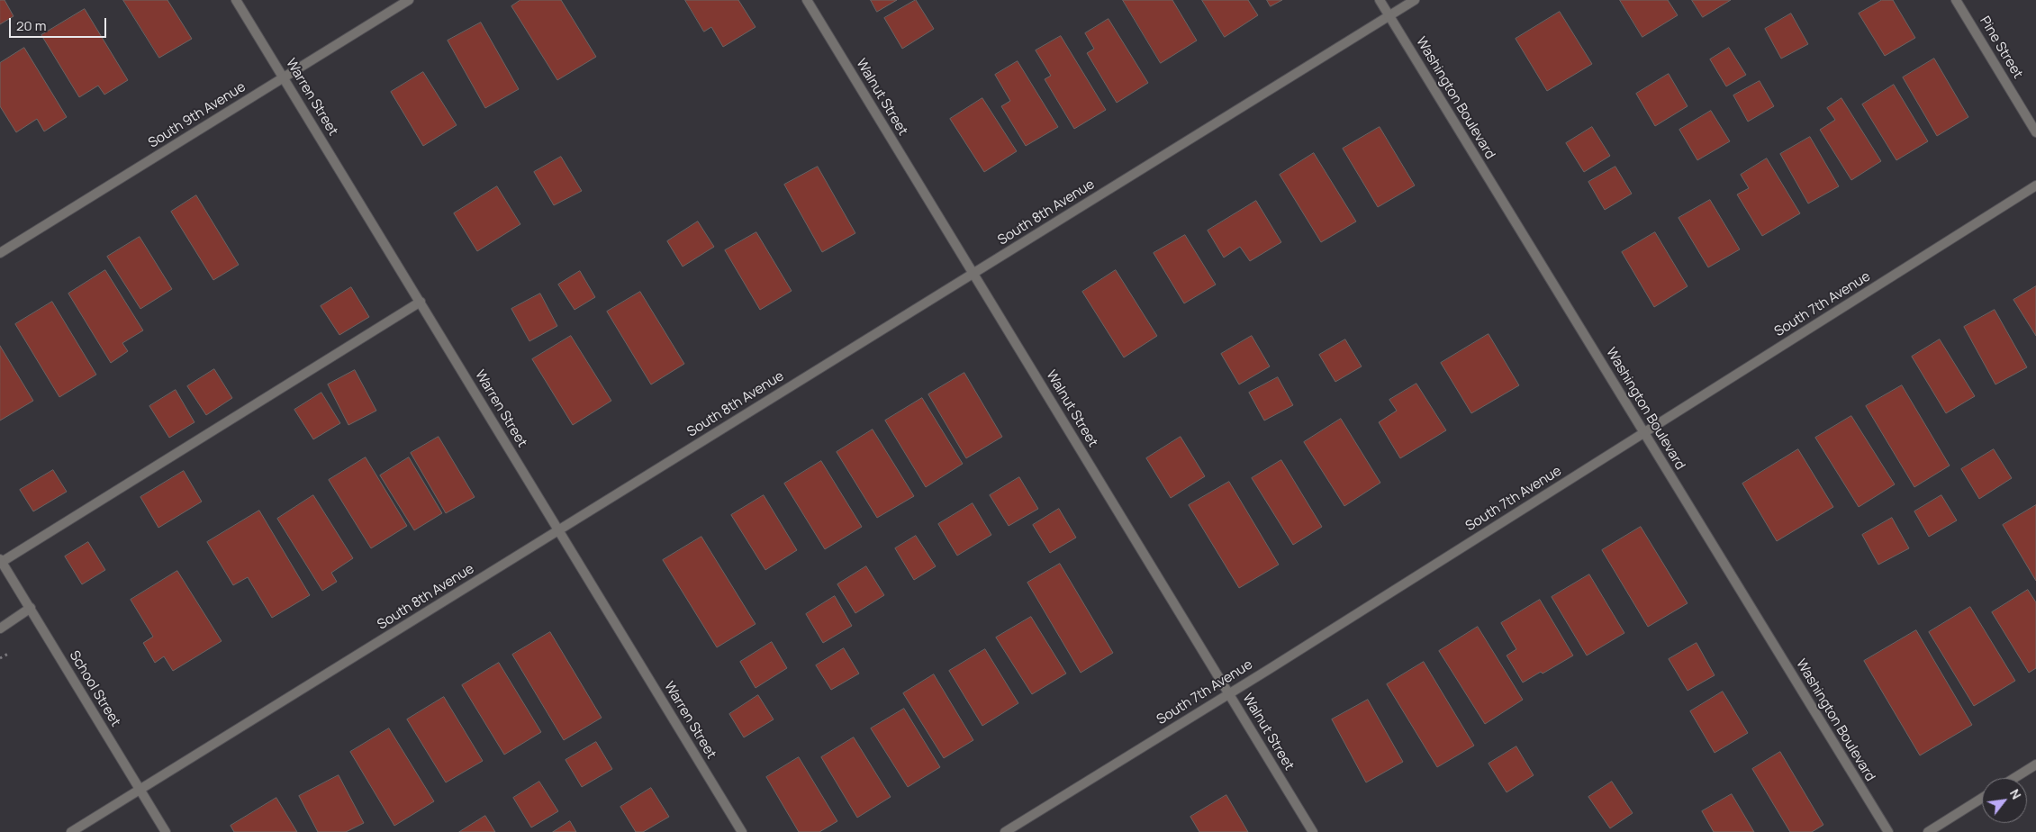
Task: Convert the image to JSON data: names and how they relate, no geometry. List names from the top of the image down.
{
  "streets": {
    "street": [
      "Pine Street",
      "Warren Street",
      "Walnut Street",
      "Washington Boulevard",
      "South 9th Avenue",
      "South 8th Avenue",
      "South 7th Avenue",
      "School Street"
    ]
  },
  "crossings": [
    ["Warren Street", "South 9th Avenue"],
    ["Warren Street", "South 8th Avenue"],
    ["Walnut Street", "South 8th Avenue"],
    ["Walnut Street", "South 7th Avenue"],
    ["Washington Boulevard", "South 8th Avenue"],
    ["Washington Boulevard", "South 7th Avenue"],
    ["South 8th Avenue", "School Street"]
  ],
  "scale_bar": "20 m",
  "north": "top right"
}
